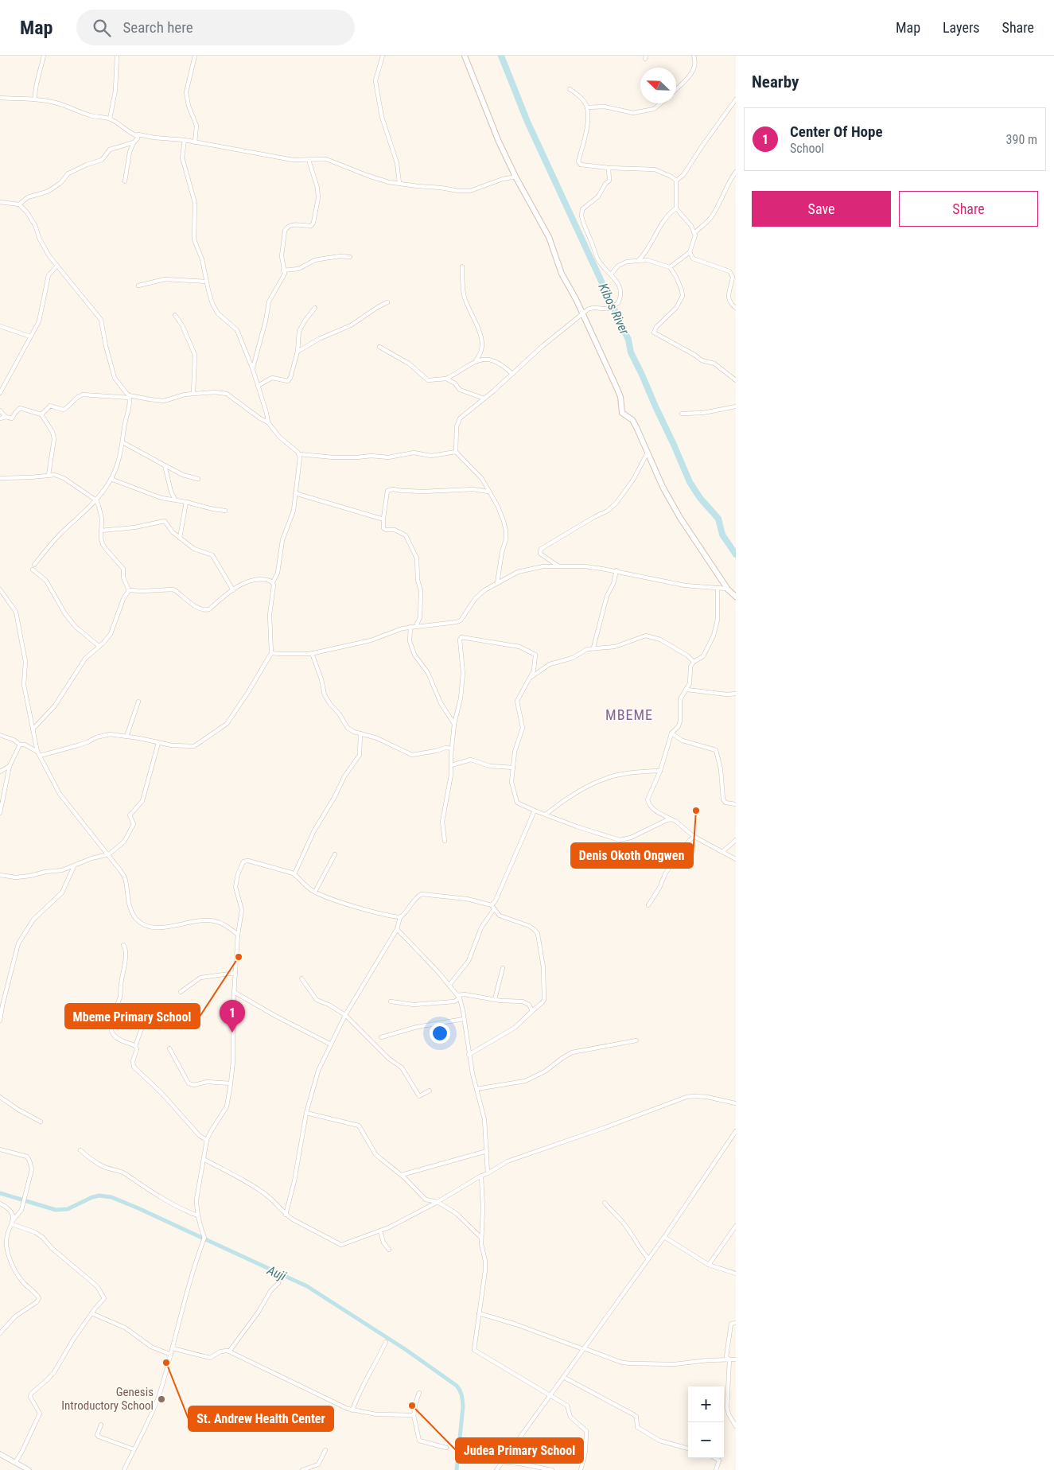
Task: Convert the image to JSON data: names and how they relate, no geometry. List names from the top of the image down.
{
  "districts": ["MBEME"],
  "water": ["Kibos River", "Auji"],
  "places": [
    "Denis Okoth Ongwen",
    "Mbeme Primary School",
    "St. Andrew Health Center",
    "Genesis Introductory School",
    "Judea Primary School"
  ],
  "north": "top left",
  "page": {
    "header": "Map",
    "search": "Search here",
    "nav": ["Map", "Layers", "Share"],
    "heading": "Nearby",
    "list": [
      {
        "mark": "1",
        "name": "Center Of Hope",
        "note": "School",
        "value": "390 m"
      }
    ],
    "buttons": ["Save", "Share"],
    "pins": "1",
    "map_buttons": ["+", "−"]
  }
}
